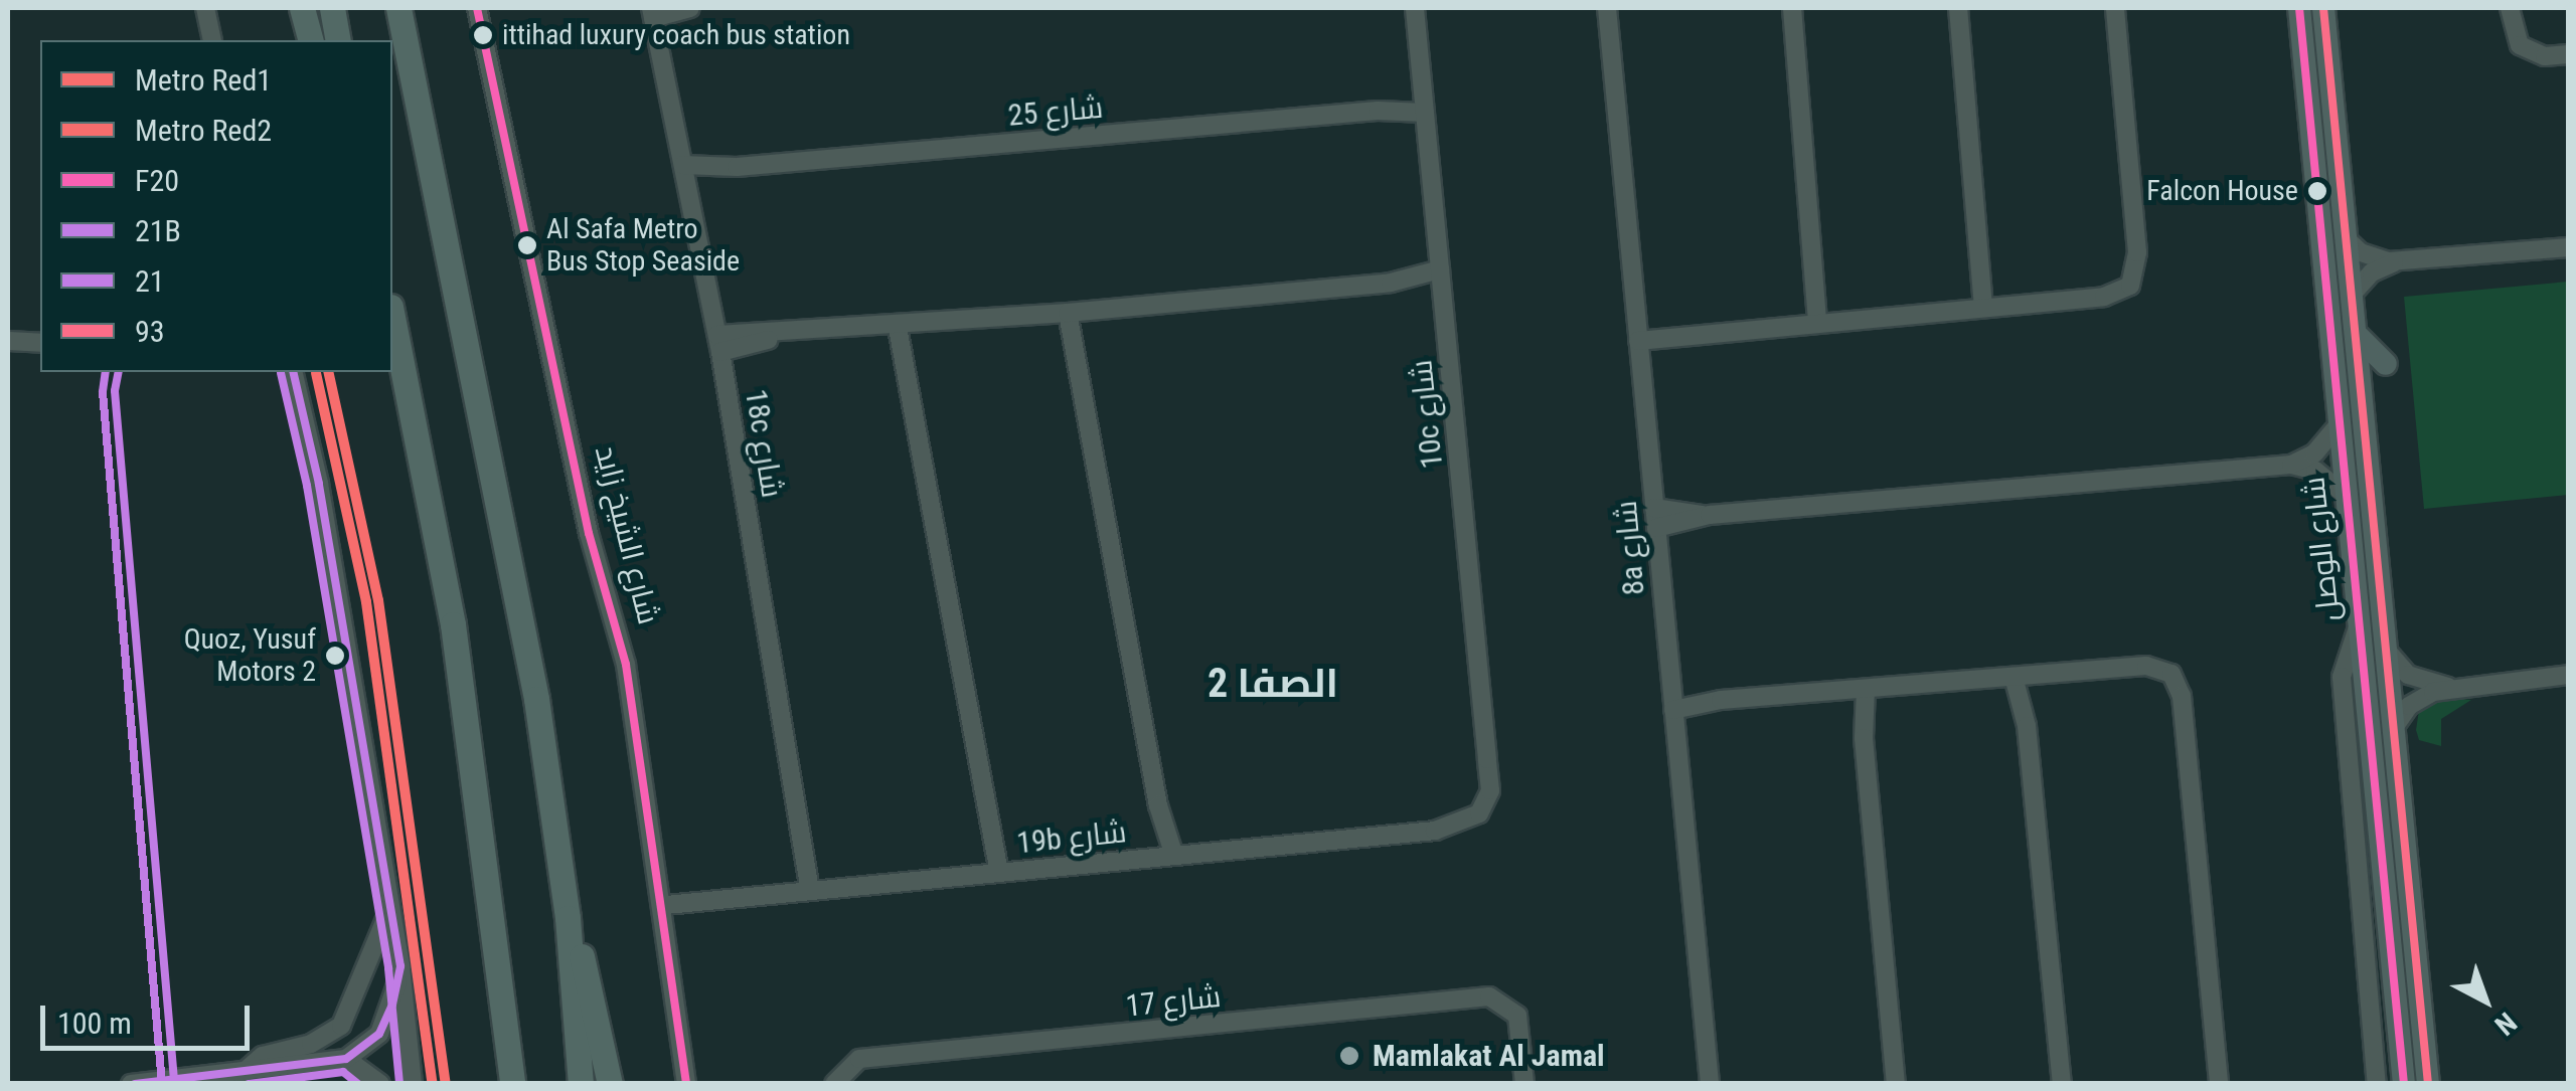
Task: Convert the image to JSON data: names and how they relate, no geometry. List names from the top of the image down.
{
  "streets": {
    "main road": ["شارع الوصل"],
    "street": [
      "شارع 25",
      "10c شارع",
      "18c شارع",
      "شارع الشيخ زايد",
      "8a شارع",
      "19b شارع",
      "شارع 17"
    ]
  },
  "crossings": [
    ["شارع 25", "10c شارع"],
    ["شارع 25", "18c شارع"],
    ["10c شارع", "19b شارع"],
    ["18c شارع", "19b شارع"],
    ["شارع الشيخ زايد", "19b شارع"]
  ],
  "districts": ["الصفا 2"],
  "places": [
    "ittihad luxury coach bus station",
    "Falcon House",
    "Al Safa Metro Bus Stop Seaside",
    "Quoz, Yusuf Motors 2",
    "Mamlakat Al Jamal"
  ],
  "lines": [
    "transit line F20",
    "transit line 93",
    "metro line Red1",
    "transit line 21B",
    "transit line 21",
    "metro line Red2"
  ],
  "legend": [
    "Metro Red1",
    "Metro Red2",
    "F20",
    "21B",
    "21",
    "93"
  ],
  "scale_bar": "100 m",
  "north": "bottom right"
}
